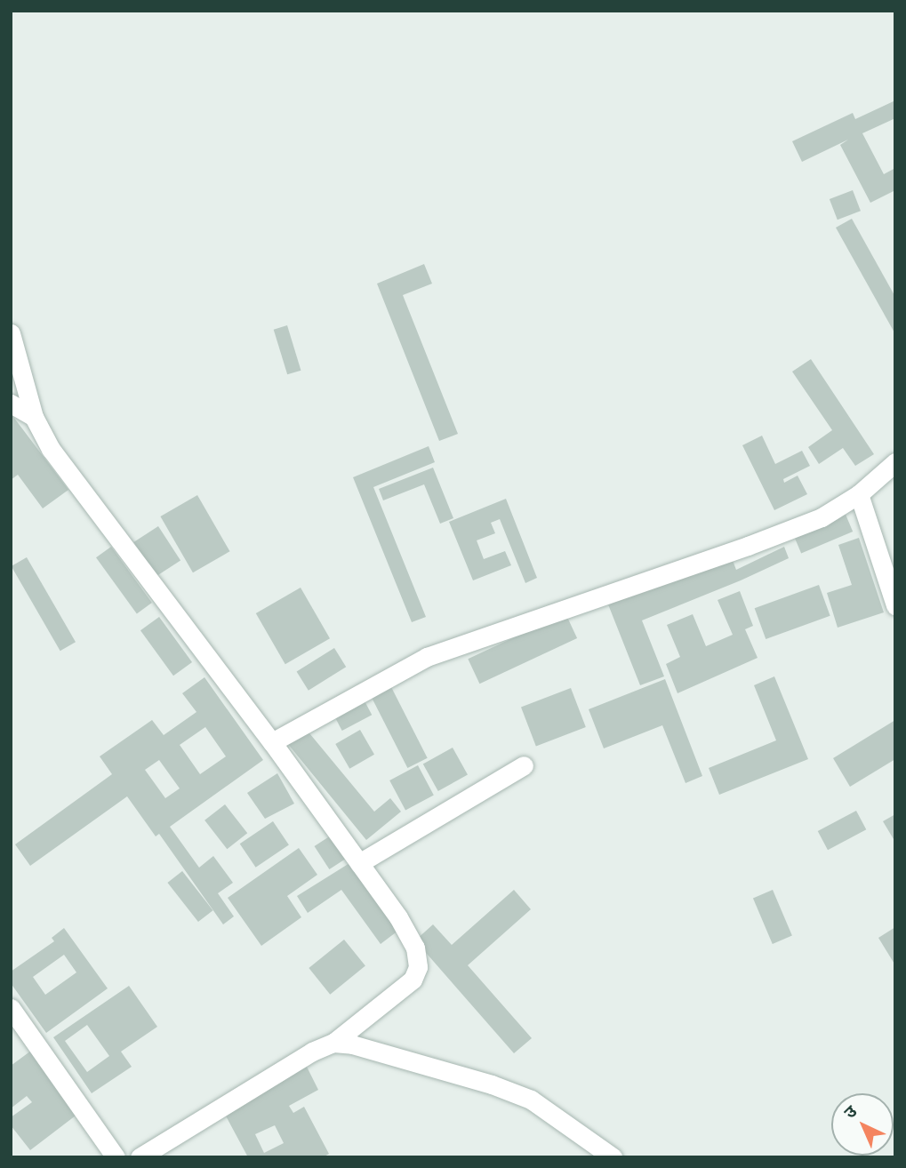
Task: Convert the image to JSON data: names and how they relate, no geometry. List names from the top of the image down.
{
  "north": "top left"
}
